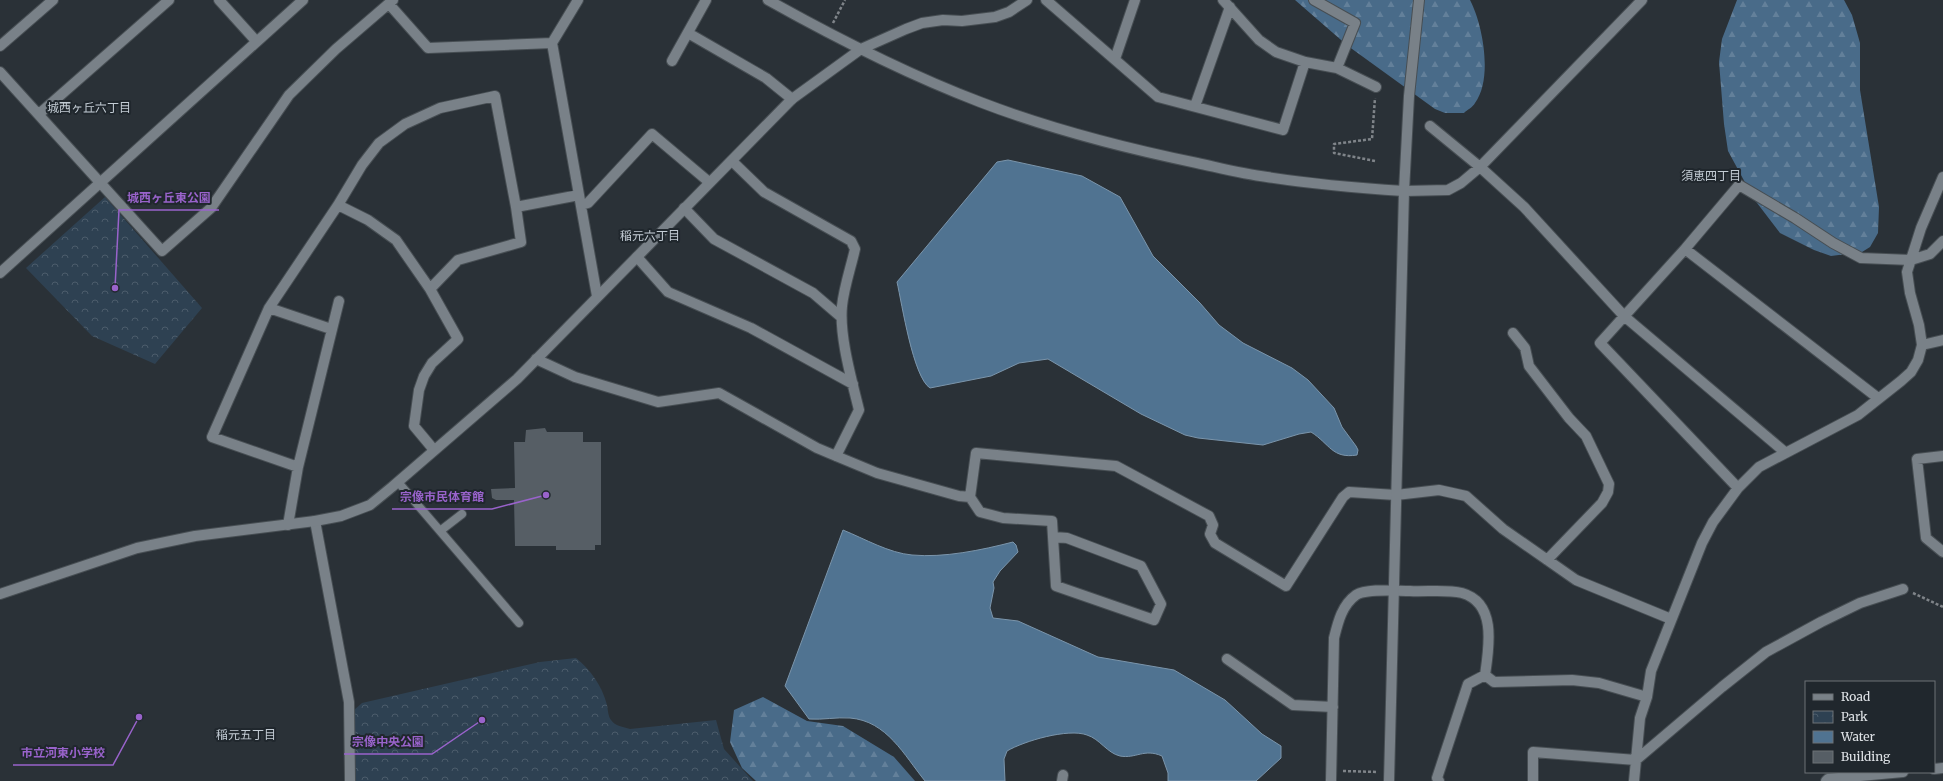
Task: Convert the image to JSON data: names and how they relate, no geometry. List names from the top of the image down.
{
  "districts": [
    "城西ヶ丘六丁目",
    "須恵四丁目",
    "稲元六丁目",
    "稲元五丁目"
  ],
  "places": [
    "城西ヶ丘東公園",
    "宗像市民体育館",
    "市立河東小学校",
    "宗像中央公園"
  ],
  "legend": [
    "Road",
    "Park",
    "Water",
    "Building"
  ]
}
